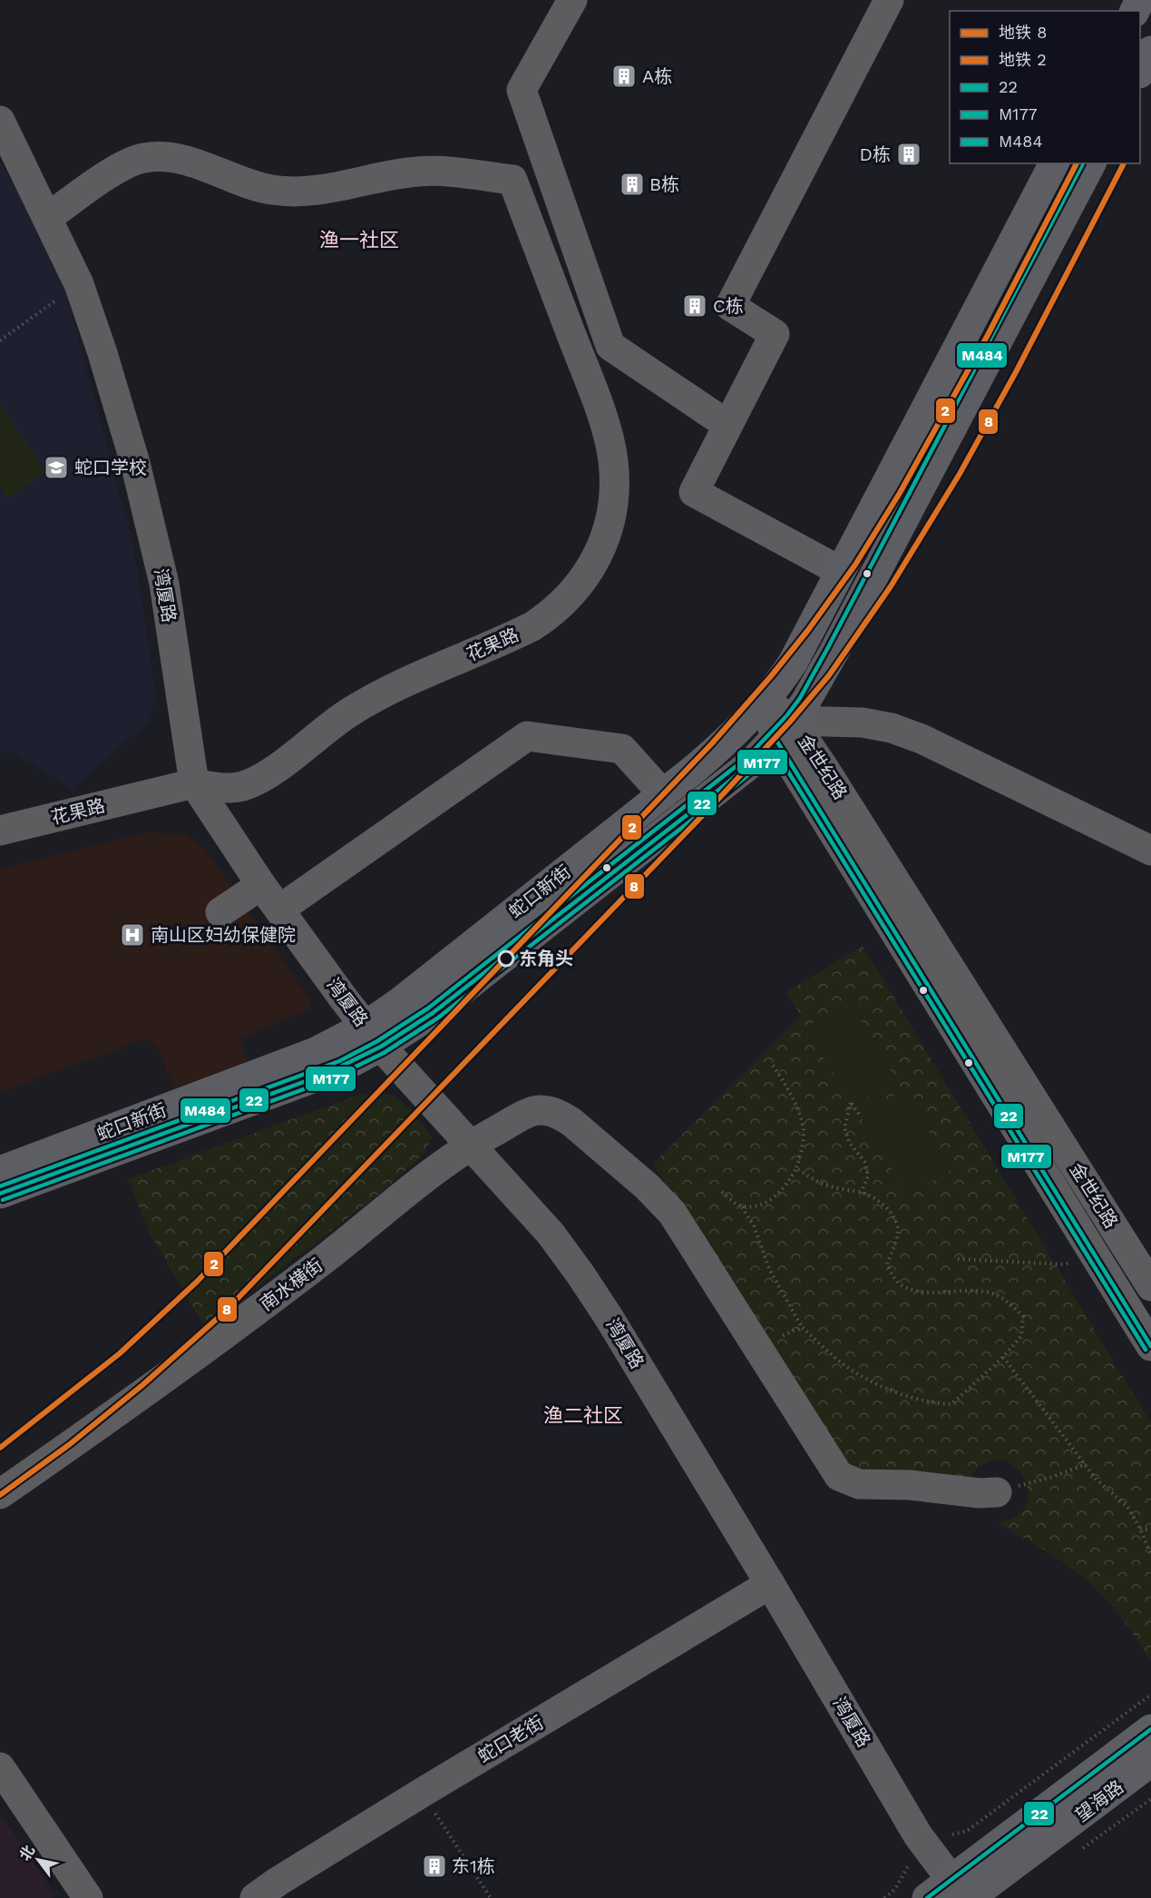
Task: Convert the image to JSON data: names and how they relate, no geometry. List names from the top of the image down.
{
  "streets": {
    "main road": ["蛇口新街", "望海路"],
    "street": [
      "湾厦路",
      "花果路",
      "金世纪路",
      "南水横街",
      "蛇口老街"
    ]
  },
  "crossings": [
    ["湾厦路", "花果路"],
    ["湾厦路", "蛇口新街"],
    ["湾厦路", "南水横街"],
    ["湾厦路", "蛇口老街"],
    ["湾厦路", "望海路"],
    ["金世纪路", "蛇口新街"]
  ],
  "districts": ["渔一社区", "渔二社区"],
  "places": {
    "building": [
      "A栋",
      "D栋",
      "B栋",
      "C栋",
      "东1栋"
    ],
    "school or university": ["蛇口学校"],
    "hospital": ["南山区妇幼保健院"],
    "other": ["东角头"]
  },
  "lines": [
    "metro line 8",
    "metro line 2",
    "transit line M484",
    "transit line 22",
    "transit line M177"
  ],
  "legend": [
    "地铁 8",
    "地铁 2",
    "22",
    "M177",
    "M484"
  ],
  "north": "top left"
}
